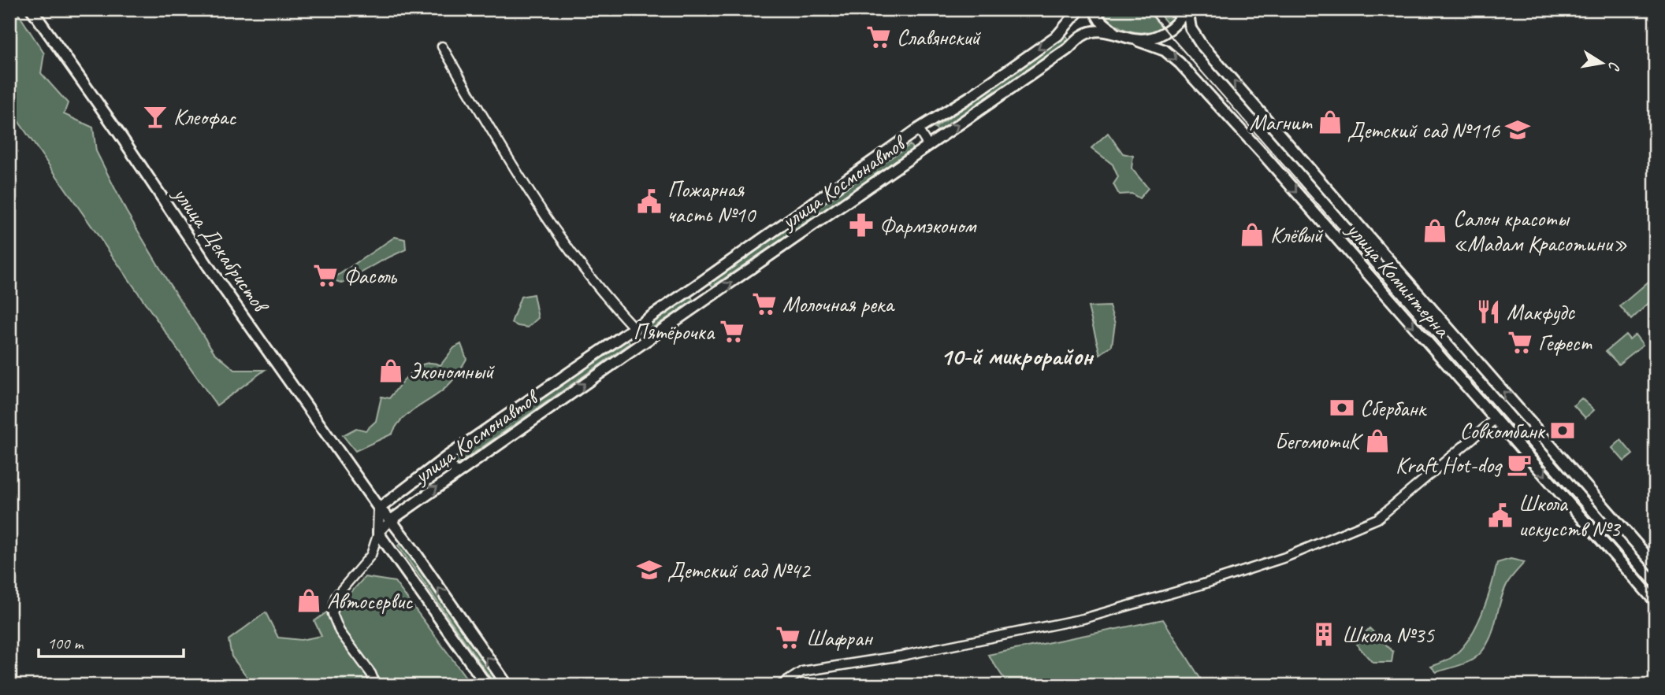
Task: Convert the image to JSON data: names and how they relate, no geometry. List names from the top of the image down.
{
  "streets": {
    "street": ["улица Космонавтов", "улица Декабристов", "улица Коминтерна"]
  },
  "crossings": [
    ["улица Космонавтов", "улица Декабристов"],
    ["улица Космонавтов", "улица Коминтерна"]
  ],
  "districts": ["10-й микрорайон"],
  "places": {
    "supermarket": [
      "Славянский",
      "Фасоль",
      "Молочная река",
      "Пятёрочка",
      "Гефест",
      "Шафран"
    ],
    "bar": ["Клеофас"],
    "shop": [
      "Магнит",
      "Салон красоты «Мадам Красотини»",
      "Клёвый",
      "Экономный",
      "БегомотиК",
      "Автосервис"
    ],
    "school or university": ["Детский сад №116", "Детский сад №42"],
    "public building": ["Пожарная часть №10", "Школа искусств №3"],
    "pharmacy": ["Фармэконом"],
    "restaurant": ["Макфудс"],
    "bank": ["Сбербанк", "Совкомбанк"],
    "cafe": ["Kraft Hot-dog"],
    "building": ["Школа №35"]
  },
  "scale_bar": "100 m",
  "north": "right"
}
